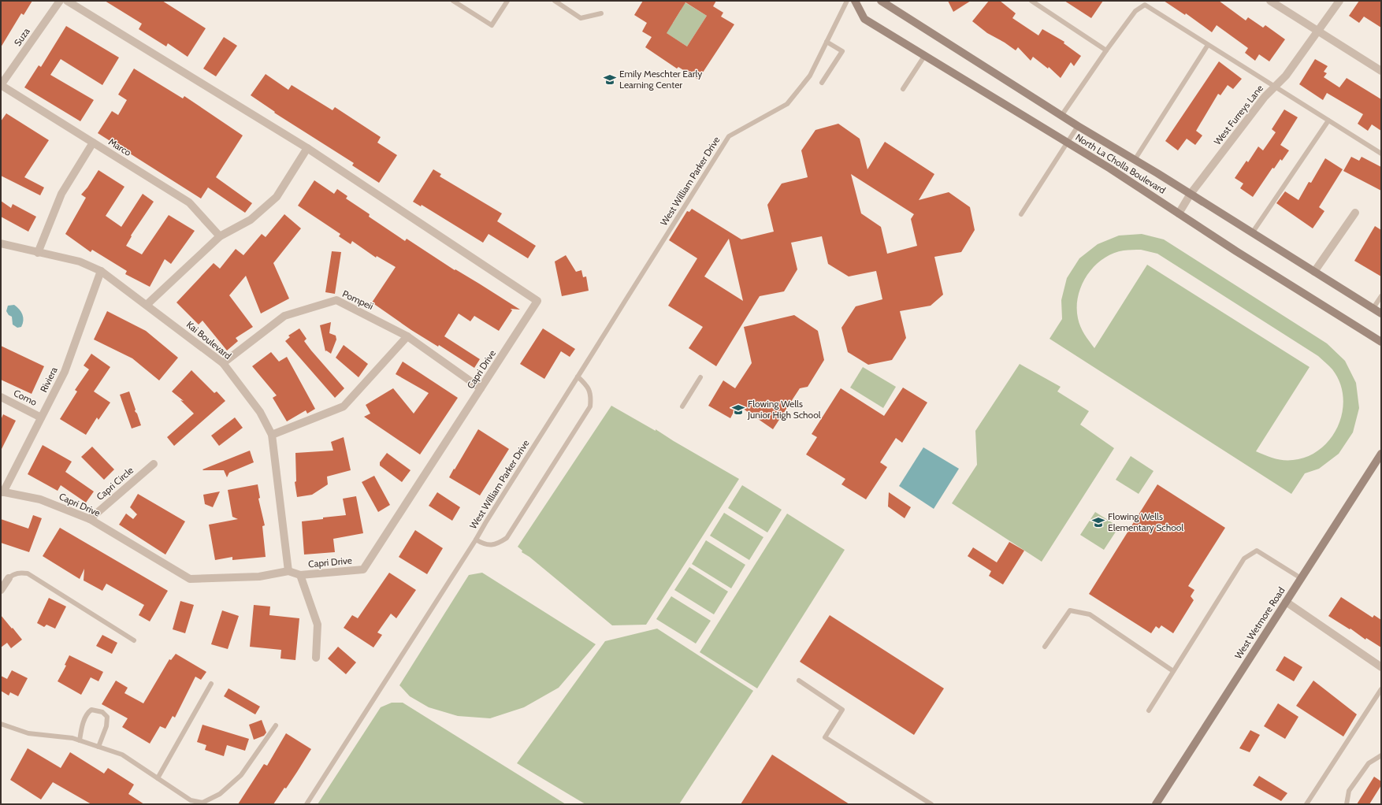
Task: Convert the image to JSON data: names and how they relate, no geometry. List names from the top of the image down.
{
  "streets": {
    "street": [
      "Suza",
      "West Furreys Lane",
      "Marco",
      "North La Cholla Boulevard",
      "Pompeii",
      "Kai Boulevard",
      "Capri Drive",
      "Riviera",
      "Como",
      "Capri Circle",
      "West Wetmore Road"
    ],
    "lane": ["West William Parker Drive"]
  },
  "crossings": [
    ["Suza", "Marco"],
    ["West Furreys Lane", "North La Cholla Boulevard"],
    ["Pompeii", "Kai Boulevard"],
    ["Pompeii", "Capri Drive"],
    ["Kai Boulevard", "Capri Drive"],
    ["Kai Boulevard", "Riviera"],
    ["Capri Drive", "Riviera"],
    ["Capri Drive", "Capri Circle"],
    ["Riviera", "Como"]
  ],
  "places": {
    "school or university": ["Emily Meschter Early Learning Center", "Flowing Wells Junior High School", "Flowing Wells Elementary School"]
  }
}
